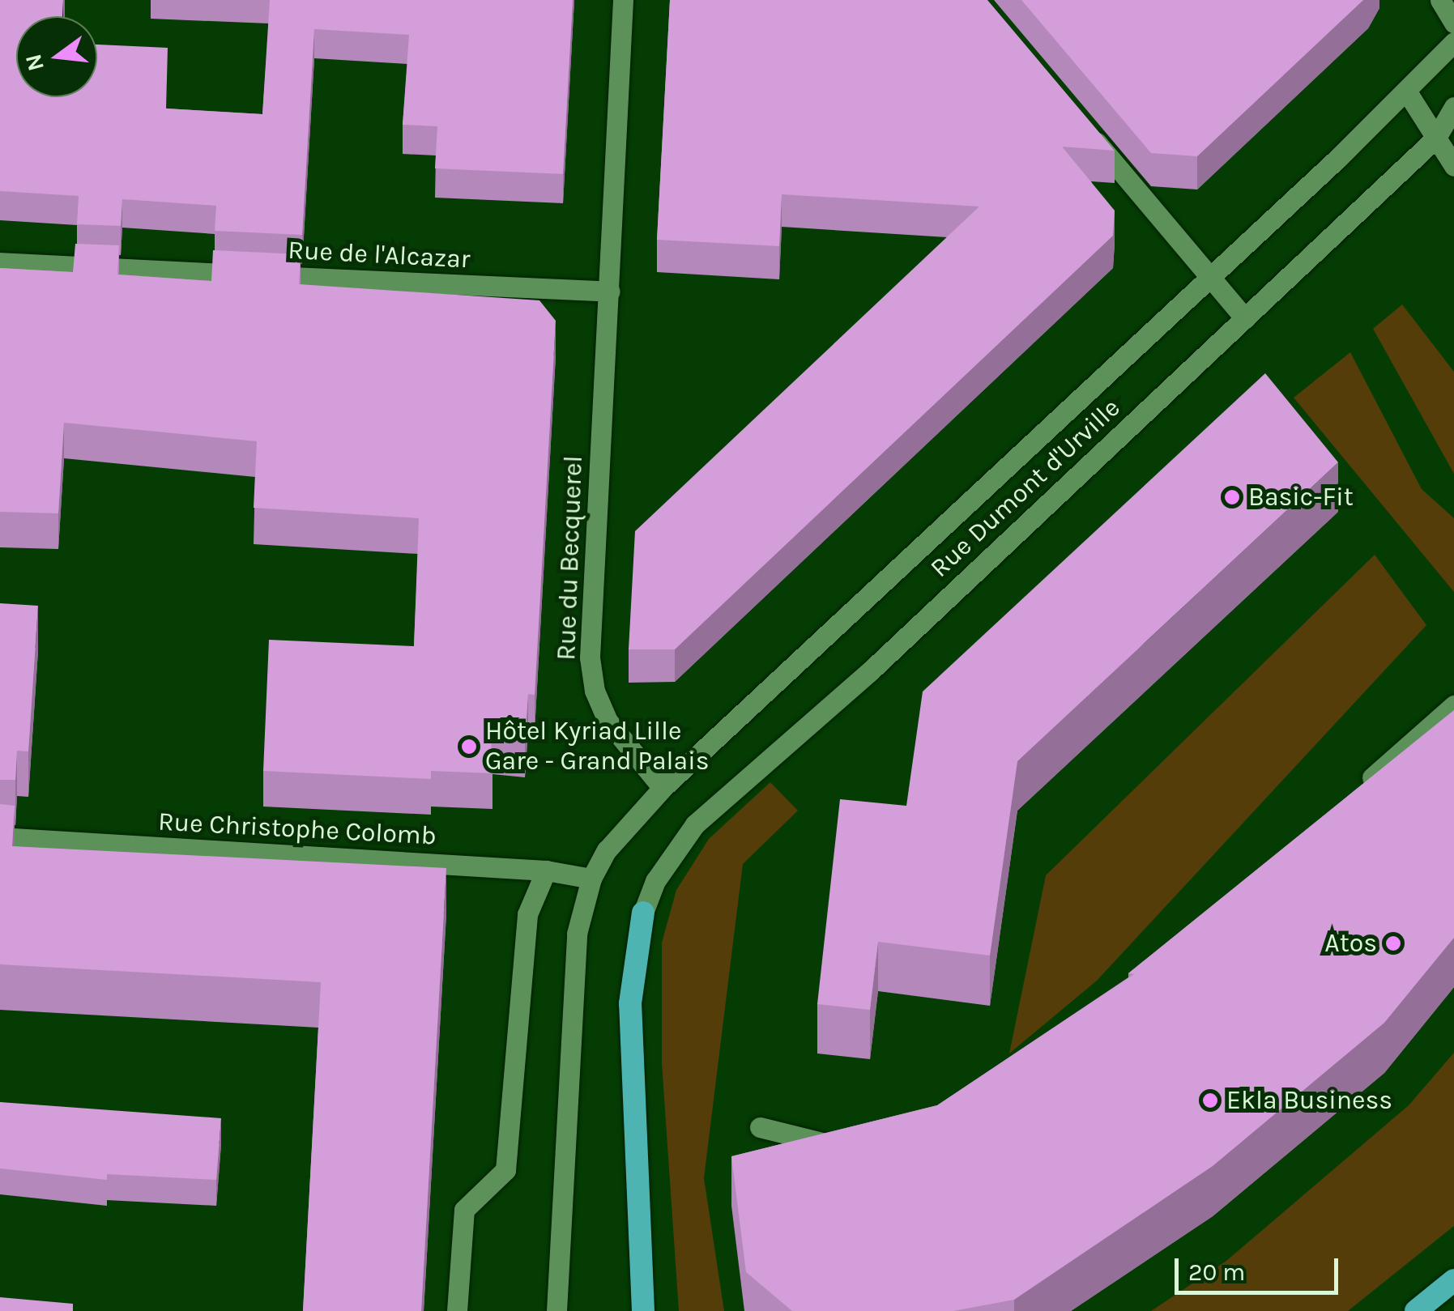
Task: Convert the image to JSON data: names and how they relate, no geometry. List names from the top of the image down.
{
  "streets": {
    "street": [
      "Rue de l'Alcazar",
      "Rue Dumont d'Urville",
      "Rue du Becquerel",
      "Rue Christophe Colomb"
    ]
  },
  "crossings": [
    ["Rue de l'Alcazar", "Rue du Becquerel"],
    ["Rue Dumont d'Urville", "Rue du Becquerel"]
  ],
  "places": [
    "Basic-Fit",
    "Hôtel Kyriad Lille Gare - Grand Palais",
    "Atos",
    "Ekla Business"
  ],
  "scale_bar": "20 m",
  "north": "left"
}
